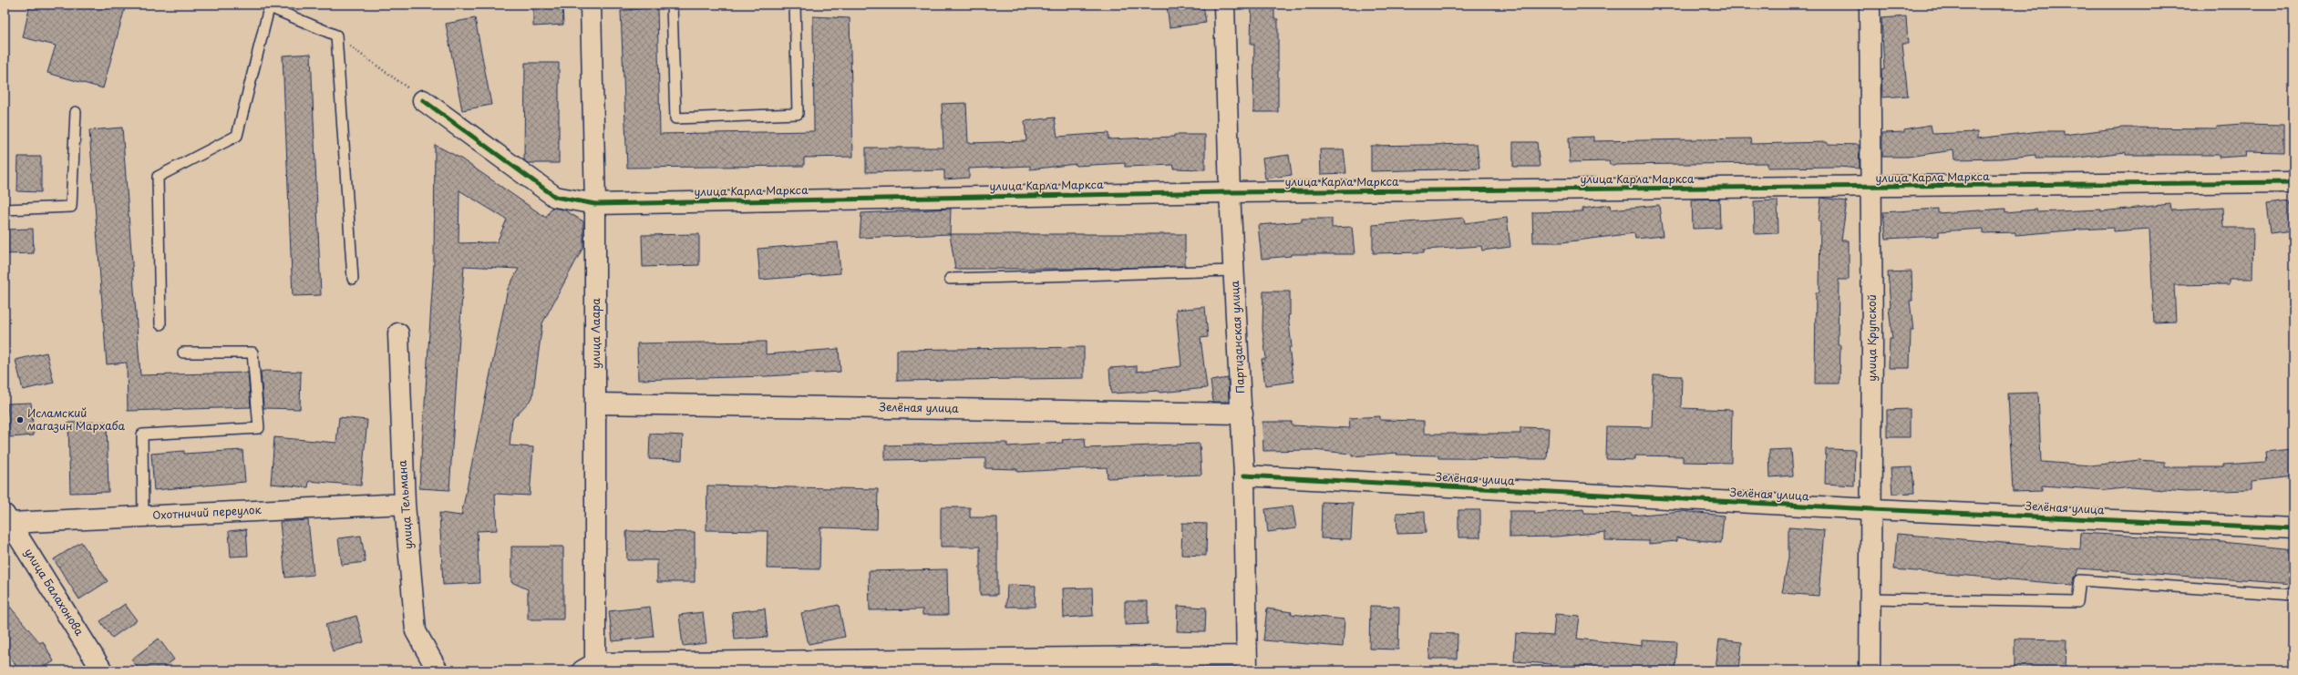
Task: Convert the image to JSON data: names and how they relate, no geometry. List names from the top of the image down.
{
  "streets": {
    "street": [
      "улица Карла Маркса",
      "улица Лаара",
      "Партизанская улица",
      "улица Крупской",
      "Зелёная улица",
      "улица Тельмана",
      "Охотничий переулок",
      "улица Балахонова"
    ]
  },
  "crossings": [
    ["улица Карла Маркса", "улица Лаара"],
    ["улица Карла Маркса", "Партизанская улица"],
    ["улица Карла Маркса", "улица Крупской"],
    ["улица Лаара", "Зелёная улица"],
    ["Партизанская улица", "Зелёная улица"],
    ["улица Крупской", "Зелёная улица"],
    ["улица Тельмана", "Охотничий переулок"],
    ["Охотничий переулок", "улица Балахонова"]
  ],
  "places": ["Исламский магазин Мархаба"]
}
